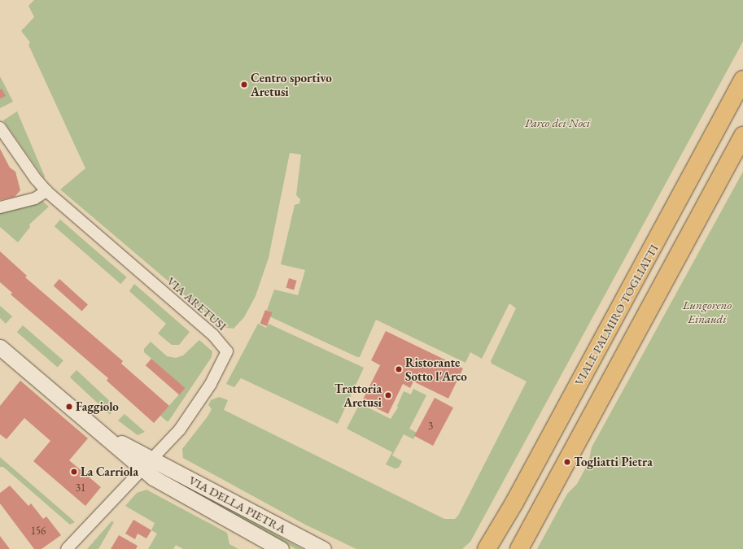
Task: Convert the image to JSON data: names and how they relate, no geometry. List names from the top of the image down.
{
  "streets": {
    "main road": ["VIALE PALMIRO TOGLIATTI", "VIA DELLA PIETRA"],
    "street": ["VIA ARETUSI"]
  },
  "crossings": [
    ["VIA ARETUSI", "VIA DELLA PIETRA"]
  ],
  "parks": ["Parco dei Noci", "Lungoreno Einaudi"],
  "places": [
    "Centro sportivo Aretusi",
    "Ristorante Sotto l'Arco",
    "Trattoria Aretusi",
    "Faggiolo",
    "Togliatti Pietra",
    "La Carriola"
  ],
  "house_numbers": ["3", "31", "156"]
}
